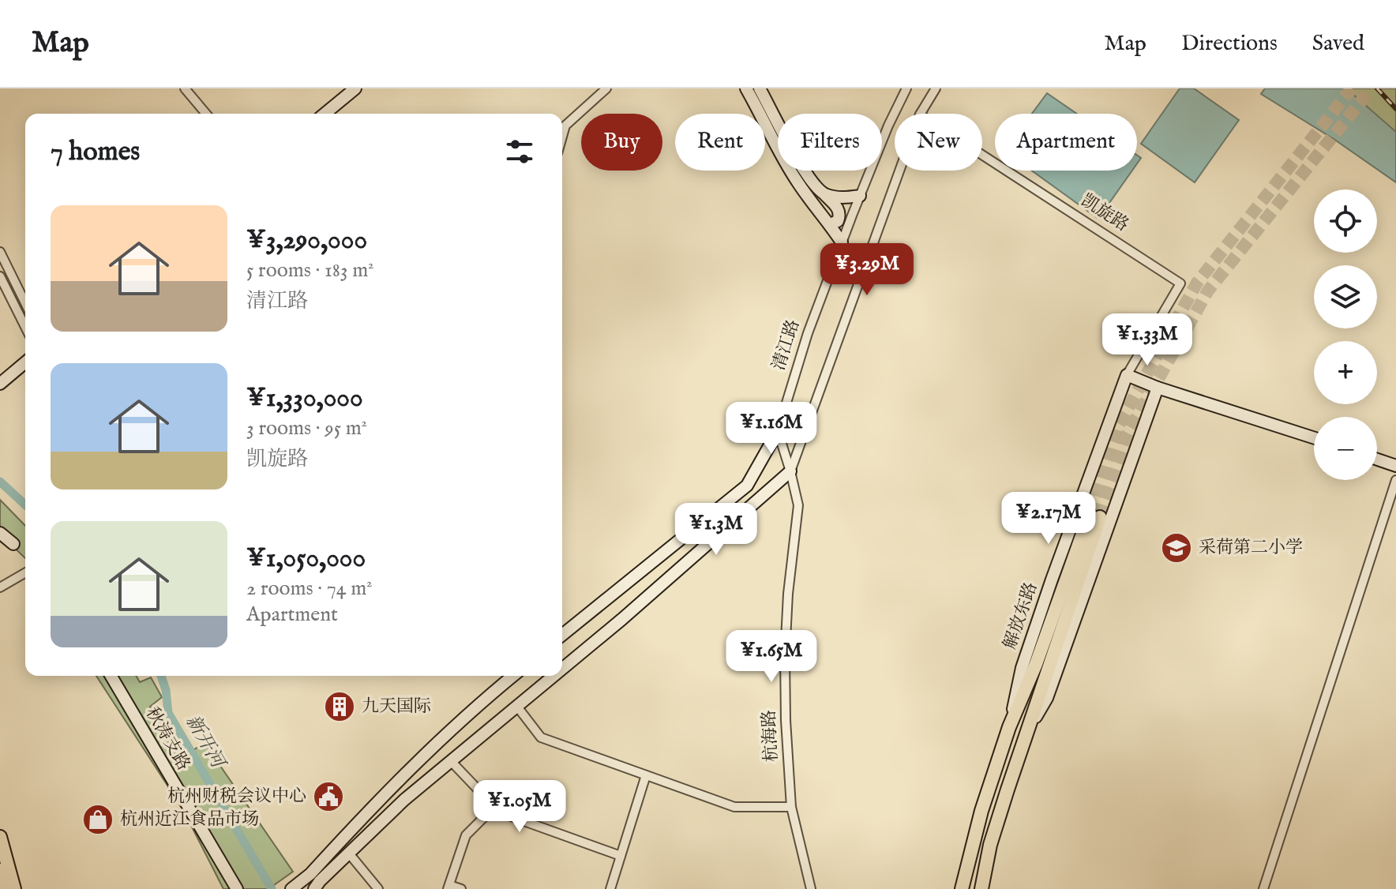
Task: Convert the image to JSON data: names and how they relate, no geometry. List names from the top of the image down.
{
  "streets": {
    "main road": ["清江路", "解放东路", "秋涛支路"],
    "street": ["凯旋路", "杭海路"]
  },
  "crossings": [
    ["凯旋路", "解放东路"],
    ["清江路", "杭海路"]
  ],
  "water": ["新开河"],
  "places": {
    "school or university": ["采荷第二小学"],
    "building": ["九天国际"],
    "public building": ["杭州财税会议中心"],
    "shop": ["杭州近江食品市场"]
  },
  "page": {
    "header": "Map",
    "nav": ["Map", "Directions", "Saved"],
    "chip": [
      "Buy",
      "Rent",
      "Filters",
      "New",
      "Apartment"
    ],
    "heading": "7 homes",
    "map_buttons": ["+", "−"],
    "list": [
      {
        "name": "¥3,290,000",
        "note": "5 rooms · 183 m² · 清江路"
      },
      {
        "name": "¥1,330,000",
        "note": "3 rooms · 95 m² · 凯旋路"
      },
      {
        "name": "¥1,050,000",
        "note": "2 rooms · 74 m² · Apartment"
      }
    ],
    "price": [
      "¥3.29M",
      "¥1.33M",
      "¥1.16M",
      "¥2.17M",
      "¥1.3M",
      "¥1.65M",
      "¥1.05M"
    ]
  }
}
